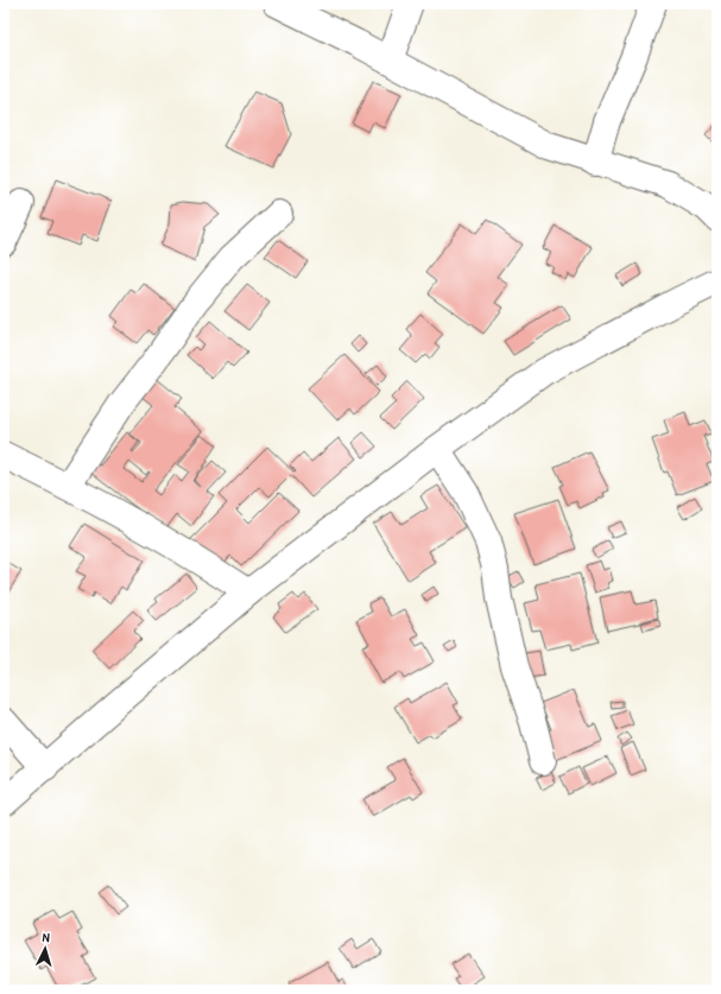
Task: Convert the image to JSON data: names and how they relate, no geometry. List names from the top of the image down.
{
  "north": "top"
}
